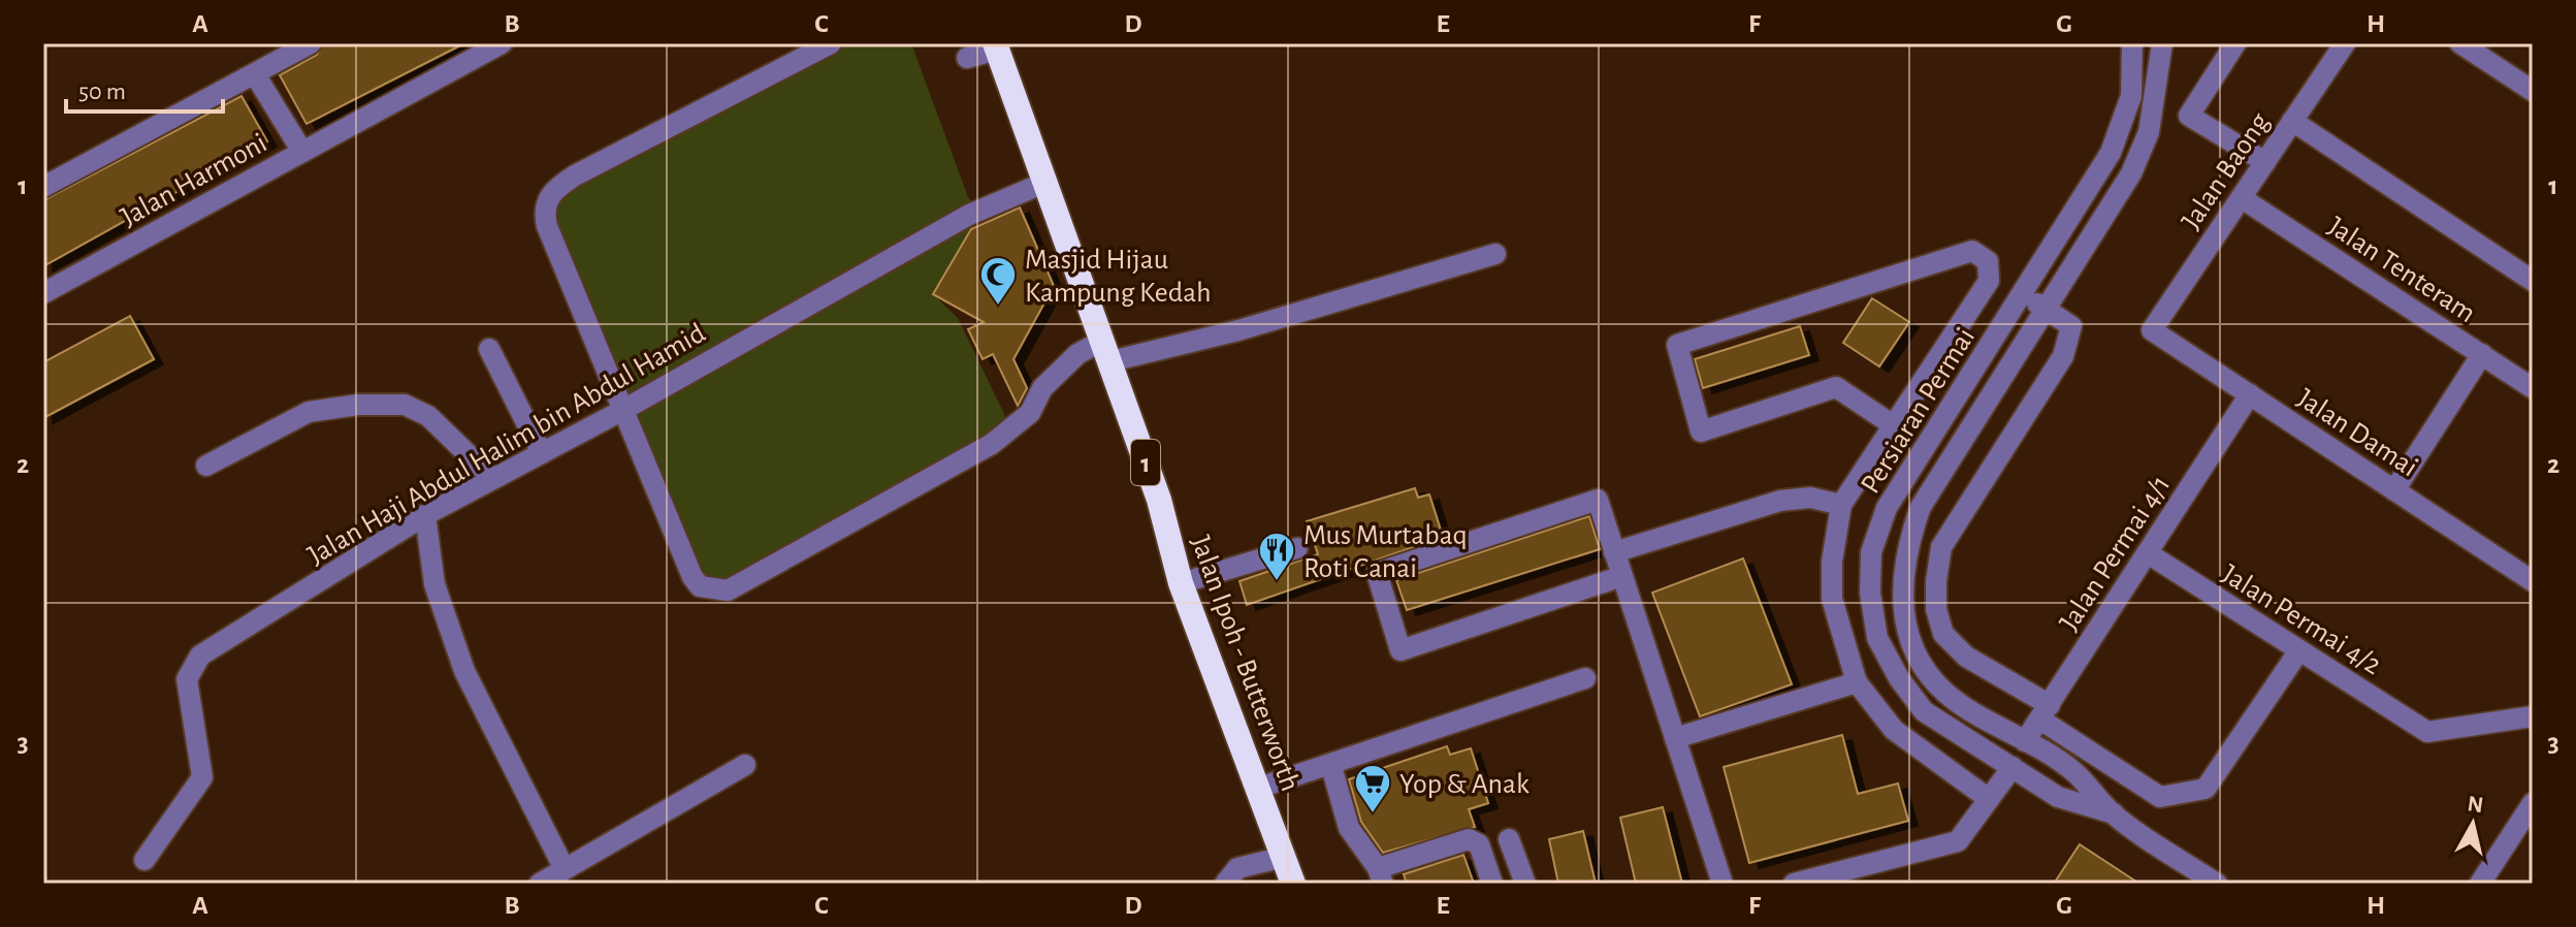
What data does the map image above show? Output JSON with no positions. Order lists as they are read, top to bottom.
{
  "streets": {
    "highway": ["1", "Jalan Ipoh - Butterworth"],
    "street": [
      "Jalan Baong",
      "Jalan Harmoni",
      "Jalan Tenteram",
      "Persiaran Permai",
      "Jalan Damai",
      "Jalan Haji Abdul Halim bin Abdul Hamid",
      "Jalan Permai 4/1",
      "Jalan Permai 4/2"
    ]
  },
  "crossings": [
    ["Jalan Baong", "Jalan Tenteram"],
    ["Jalan Baong", "Jalan Damai"],
    ["Persiaran Permai", "Jalan Permai 4/1"],
    ["Jalan Damai", "Jalan Permai 4/1"],
    ["Jalan Haji Abdul Halim bin Abdul Hamid", "Jalan Ipoh - Butterworth"],
    ["Jalan Permai 4/1", "Jalan Permai 4/2"]
  ],
  "places": {
    "mosque": ["Masjid Hijau Kampung Kedah"],
    "restaurant": ["Mus Murtabaq Roti Canai"],
    "supermarket": ["Yop & Anak"]
  },
  "scale_bar": "50 m",
  "north": "top",
  "grid": {
    "columns": [
      "A",
      "B",
      "C",
      "D",
      "E",
      "F",
      "G",
      "H"
    ],
    "rows": ["1", "2", "3"]
  }
}
